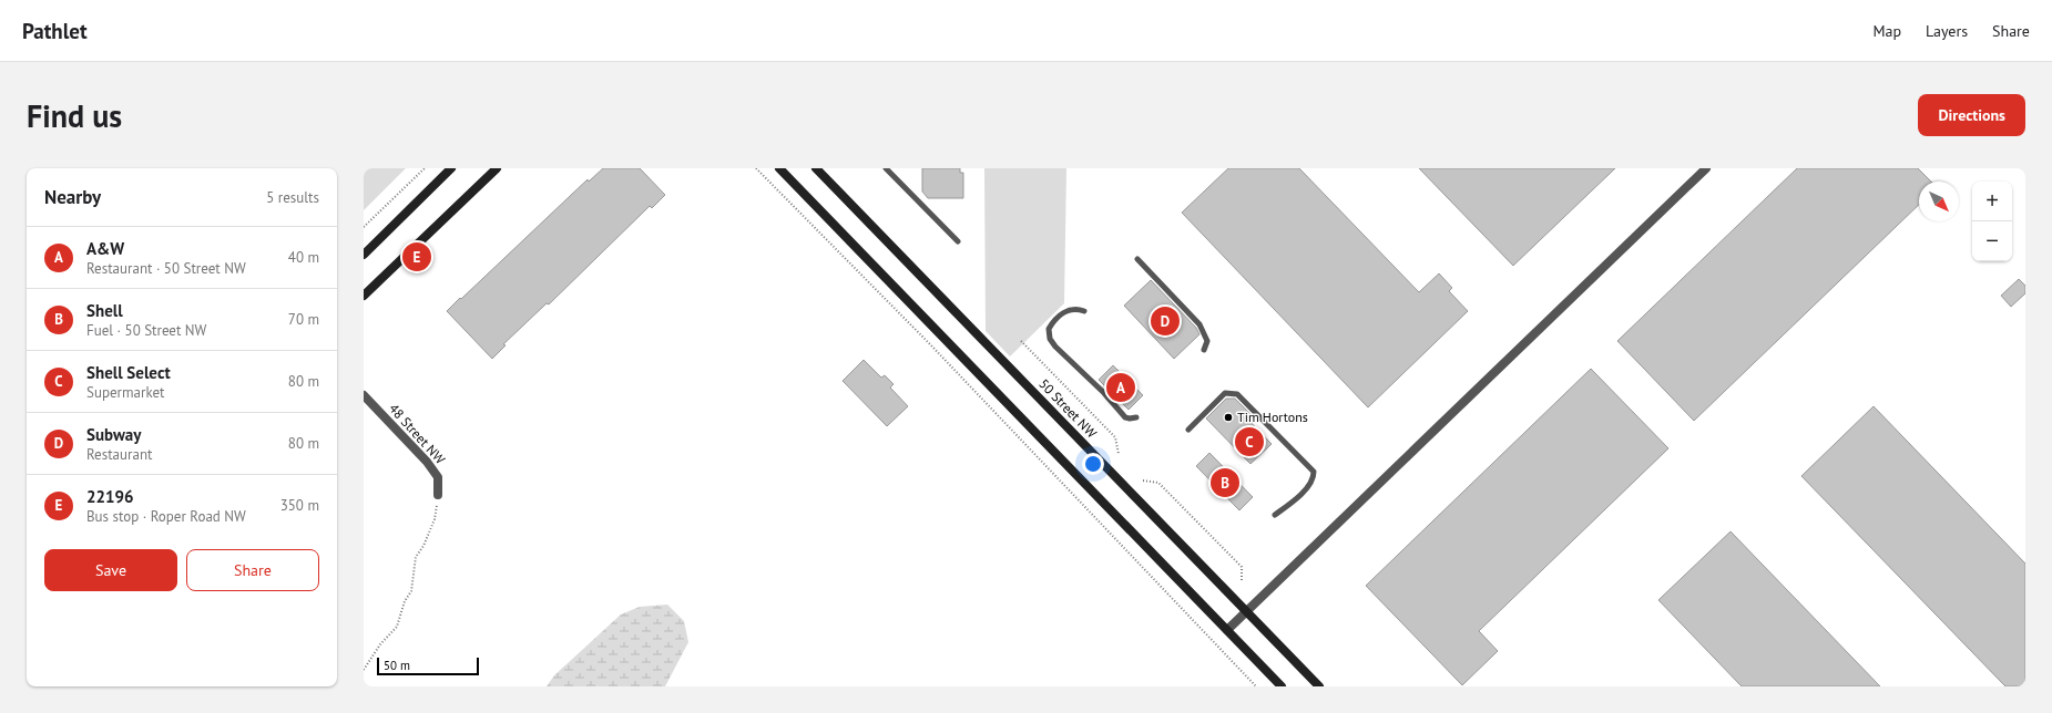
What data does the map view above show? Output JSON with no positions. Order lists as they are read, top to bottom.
{
  "streets": {
    "main road": ["50 Street NW"],
    "street": ["48 Street NW"]
  },
  "places": ["Tim Hortons"],
  "scale_bar": "50 m",
  "north": "bottom right",
  "page": {
    "header": "Pathlet",
    "nav": ["Map", "Layers", "Share"],
    "buttons": [
      "Directions",
      ["Save", "Share"]
    ],
    "title": "Find us",
    "heading": ["Nearby", "5 results"],
    "map_buttons": ["+", "−"],
    "list": [
      {
        "mark": "A",
        "name": "A&W",
        "note": "Restaurant · 50 Street NW",
        "value": "40 m"
      },
      {
        "mark": "B",
        "name": "Shell",
        "note": "Fuel · 50 Street NW",
        "value": "70 m"
      },
      {
        "mark": "C",
        "name": "Shell Select",
        "note": "Supermarket",
        "value": "80 m"
      },
      {
        "mark": "D",
        "name": "Subway",
        "note": "Restaurant",
        "value": "80 m"
      },
      {
        "mark": "E",
        "name": "22196",
        "note": "Bus stop · Roper Road NW",
        "value": "350 m"
      }
    ],
    "pins": [
      "E",
      "D",
      "A",
      "C",
      "B"
    ],
    "scale": "50 m"
  }
}
